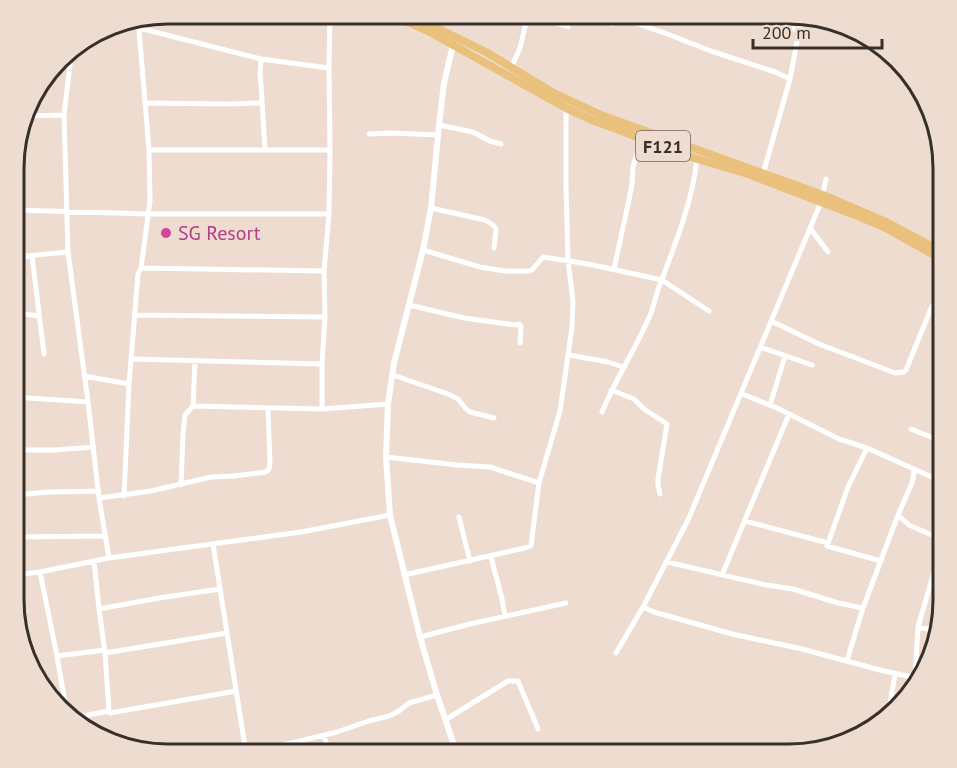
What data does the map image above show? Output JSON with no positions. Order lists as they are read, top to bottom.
{
  "streets": {
    "main road": ["F121"]
  },
  "places": ["SG Resort"],
  "scale_bar": "200 m"
}
